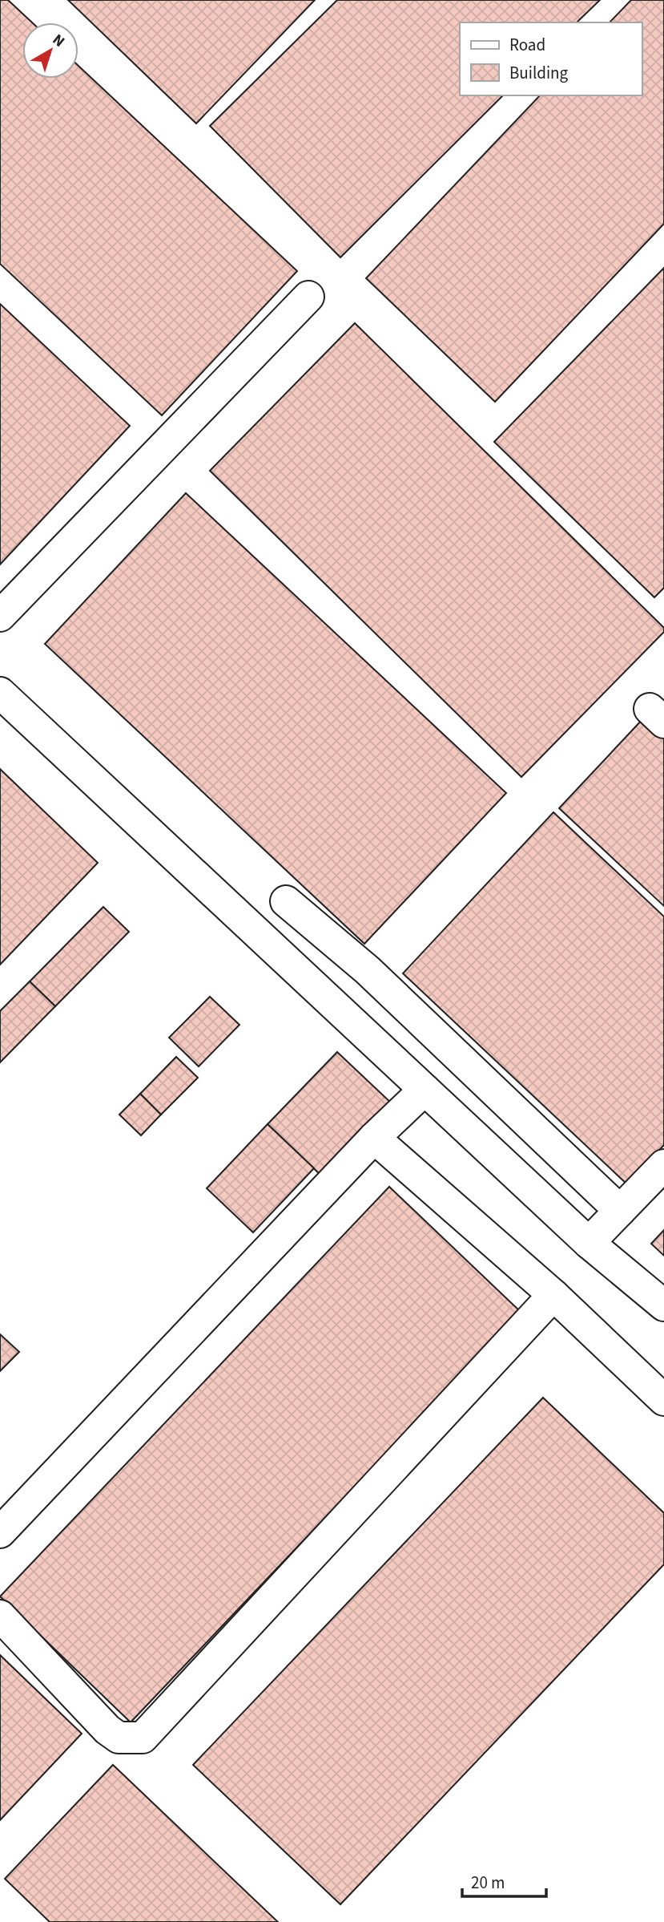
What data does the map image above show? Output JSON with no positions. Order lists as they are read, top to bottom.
{
  "legend": ["Road", "Building"],
  "scale_bar": "20 m",
  "north": "top right"
}
